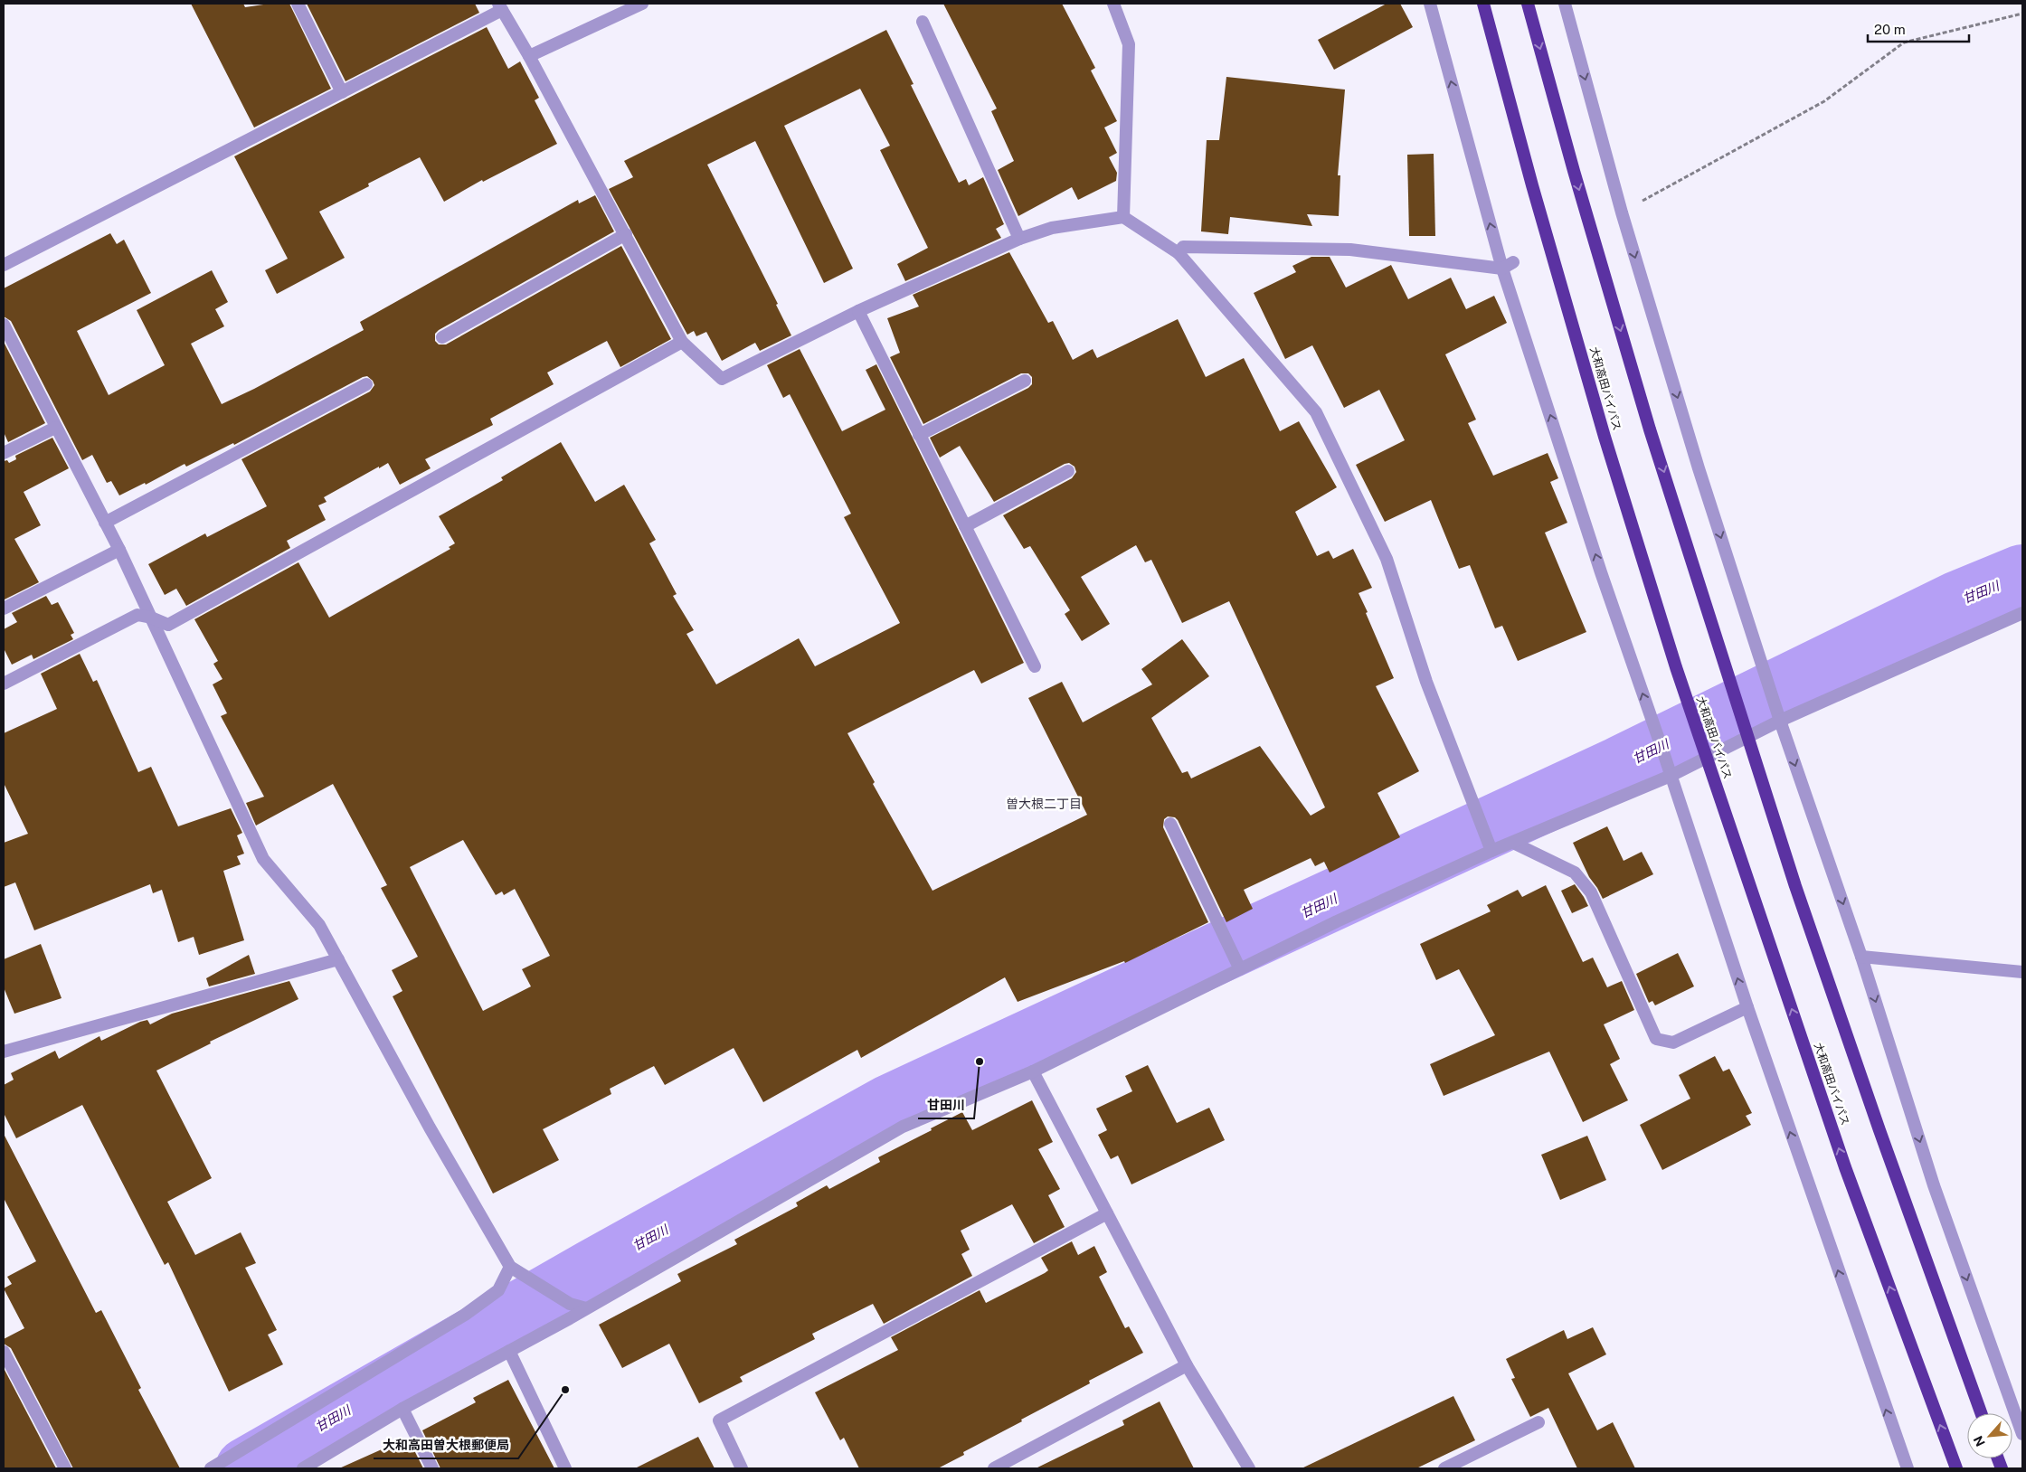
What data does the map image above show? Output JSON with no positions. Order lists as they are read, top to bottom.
{
  "streets": {
    "highway": ["大和高田バイパス"]
  },
  "districts": ["曽大根二丁目"],
  "water": ["甘田川"],
  "places": ["甘田川", "大和高田曽大根郵便局"],
  "scale_bar": "20 m",
  "north": "bottom left"
}
